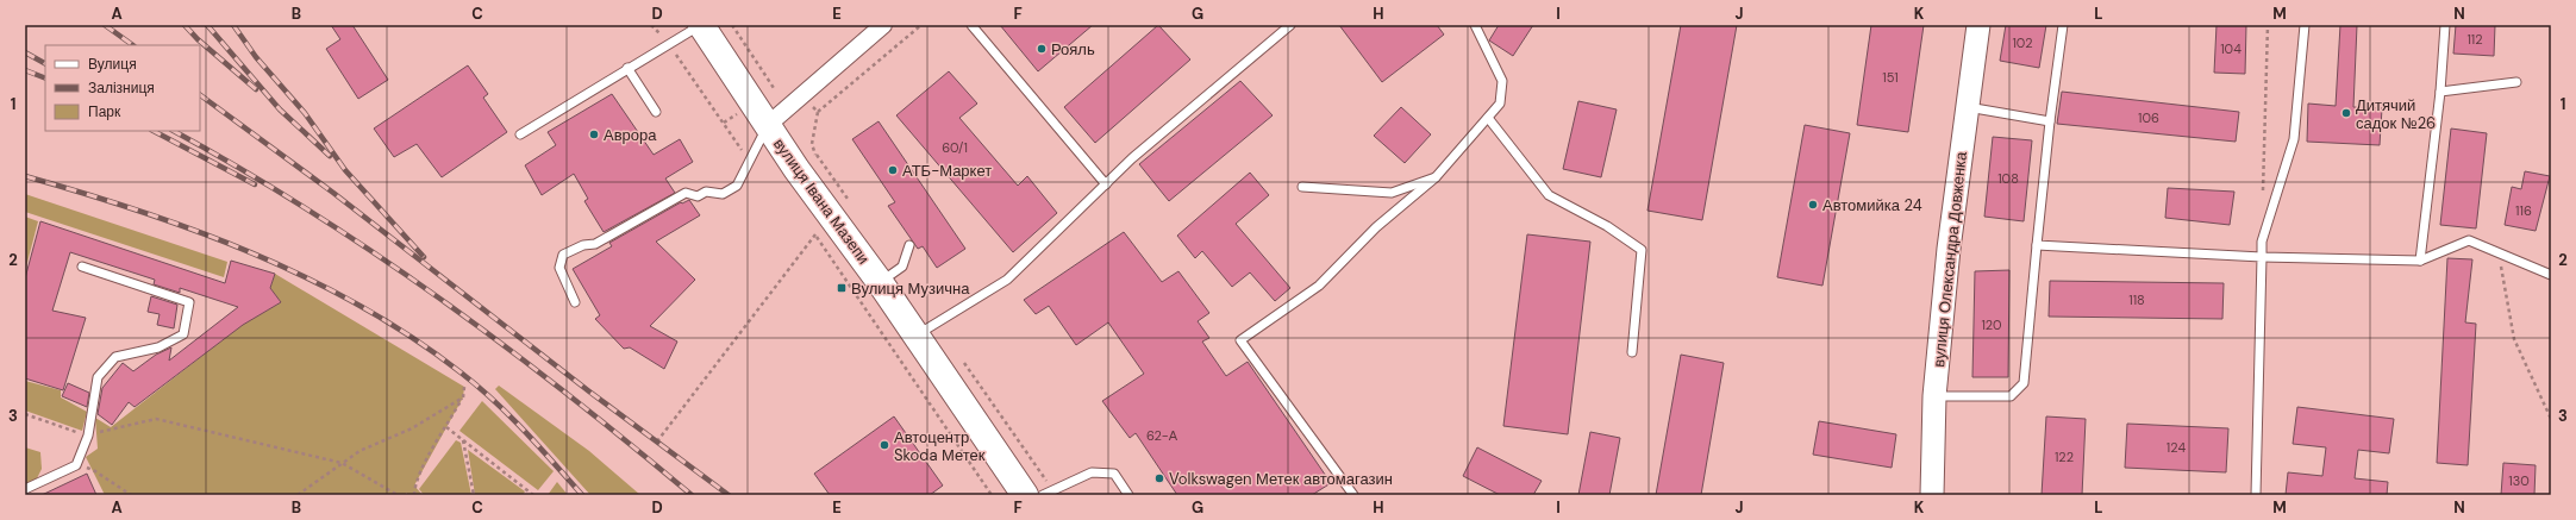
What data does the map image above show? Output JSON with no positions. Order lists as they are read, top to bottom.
{
  "streets": {
    "main road": ["вулиця Івана Мазепи", "вулиця Олександра Довженка"]
  },
  "places": {
    "other": [
      "Рояль",
      "Дитячий садок №26",
      "Аврора",
      "АТБ-Маркет",
      "Автомийка 24",
      "Автоцентр Skoda Метек",
      "Volkswagen Метек автомагазин"
    ],
    "transit": ["Вулиця Музична"]
  },
  "house_numbers": [
    "112",
    "102",
    "104",
    "151",
    "106",
    "60/1",
    "108",
    "116",
    "118",
    "120",
    "62-А",
    "124",
    "122",
    "130"
  ],
  "legend": ["Вулиця", "Залізниця", "Парк"],
  "grid": {
    "columns": [
      "A",
      "B",
      "C",
      "D",
      "E",
      "F",
      "G",
      "H",
      "I",
      "J",
      "K",
      "L",
      "M",
      "N"
    ],
    "rows": ["1", "2", "3"]
  }
}
